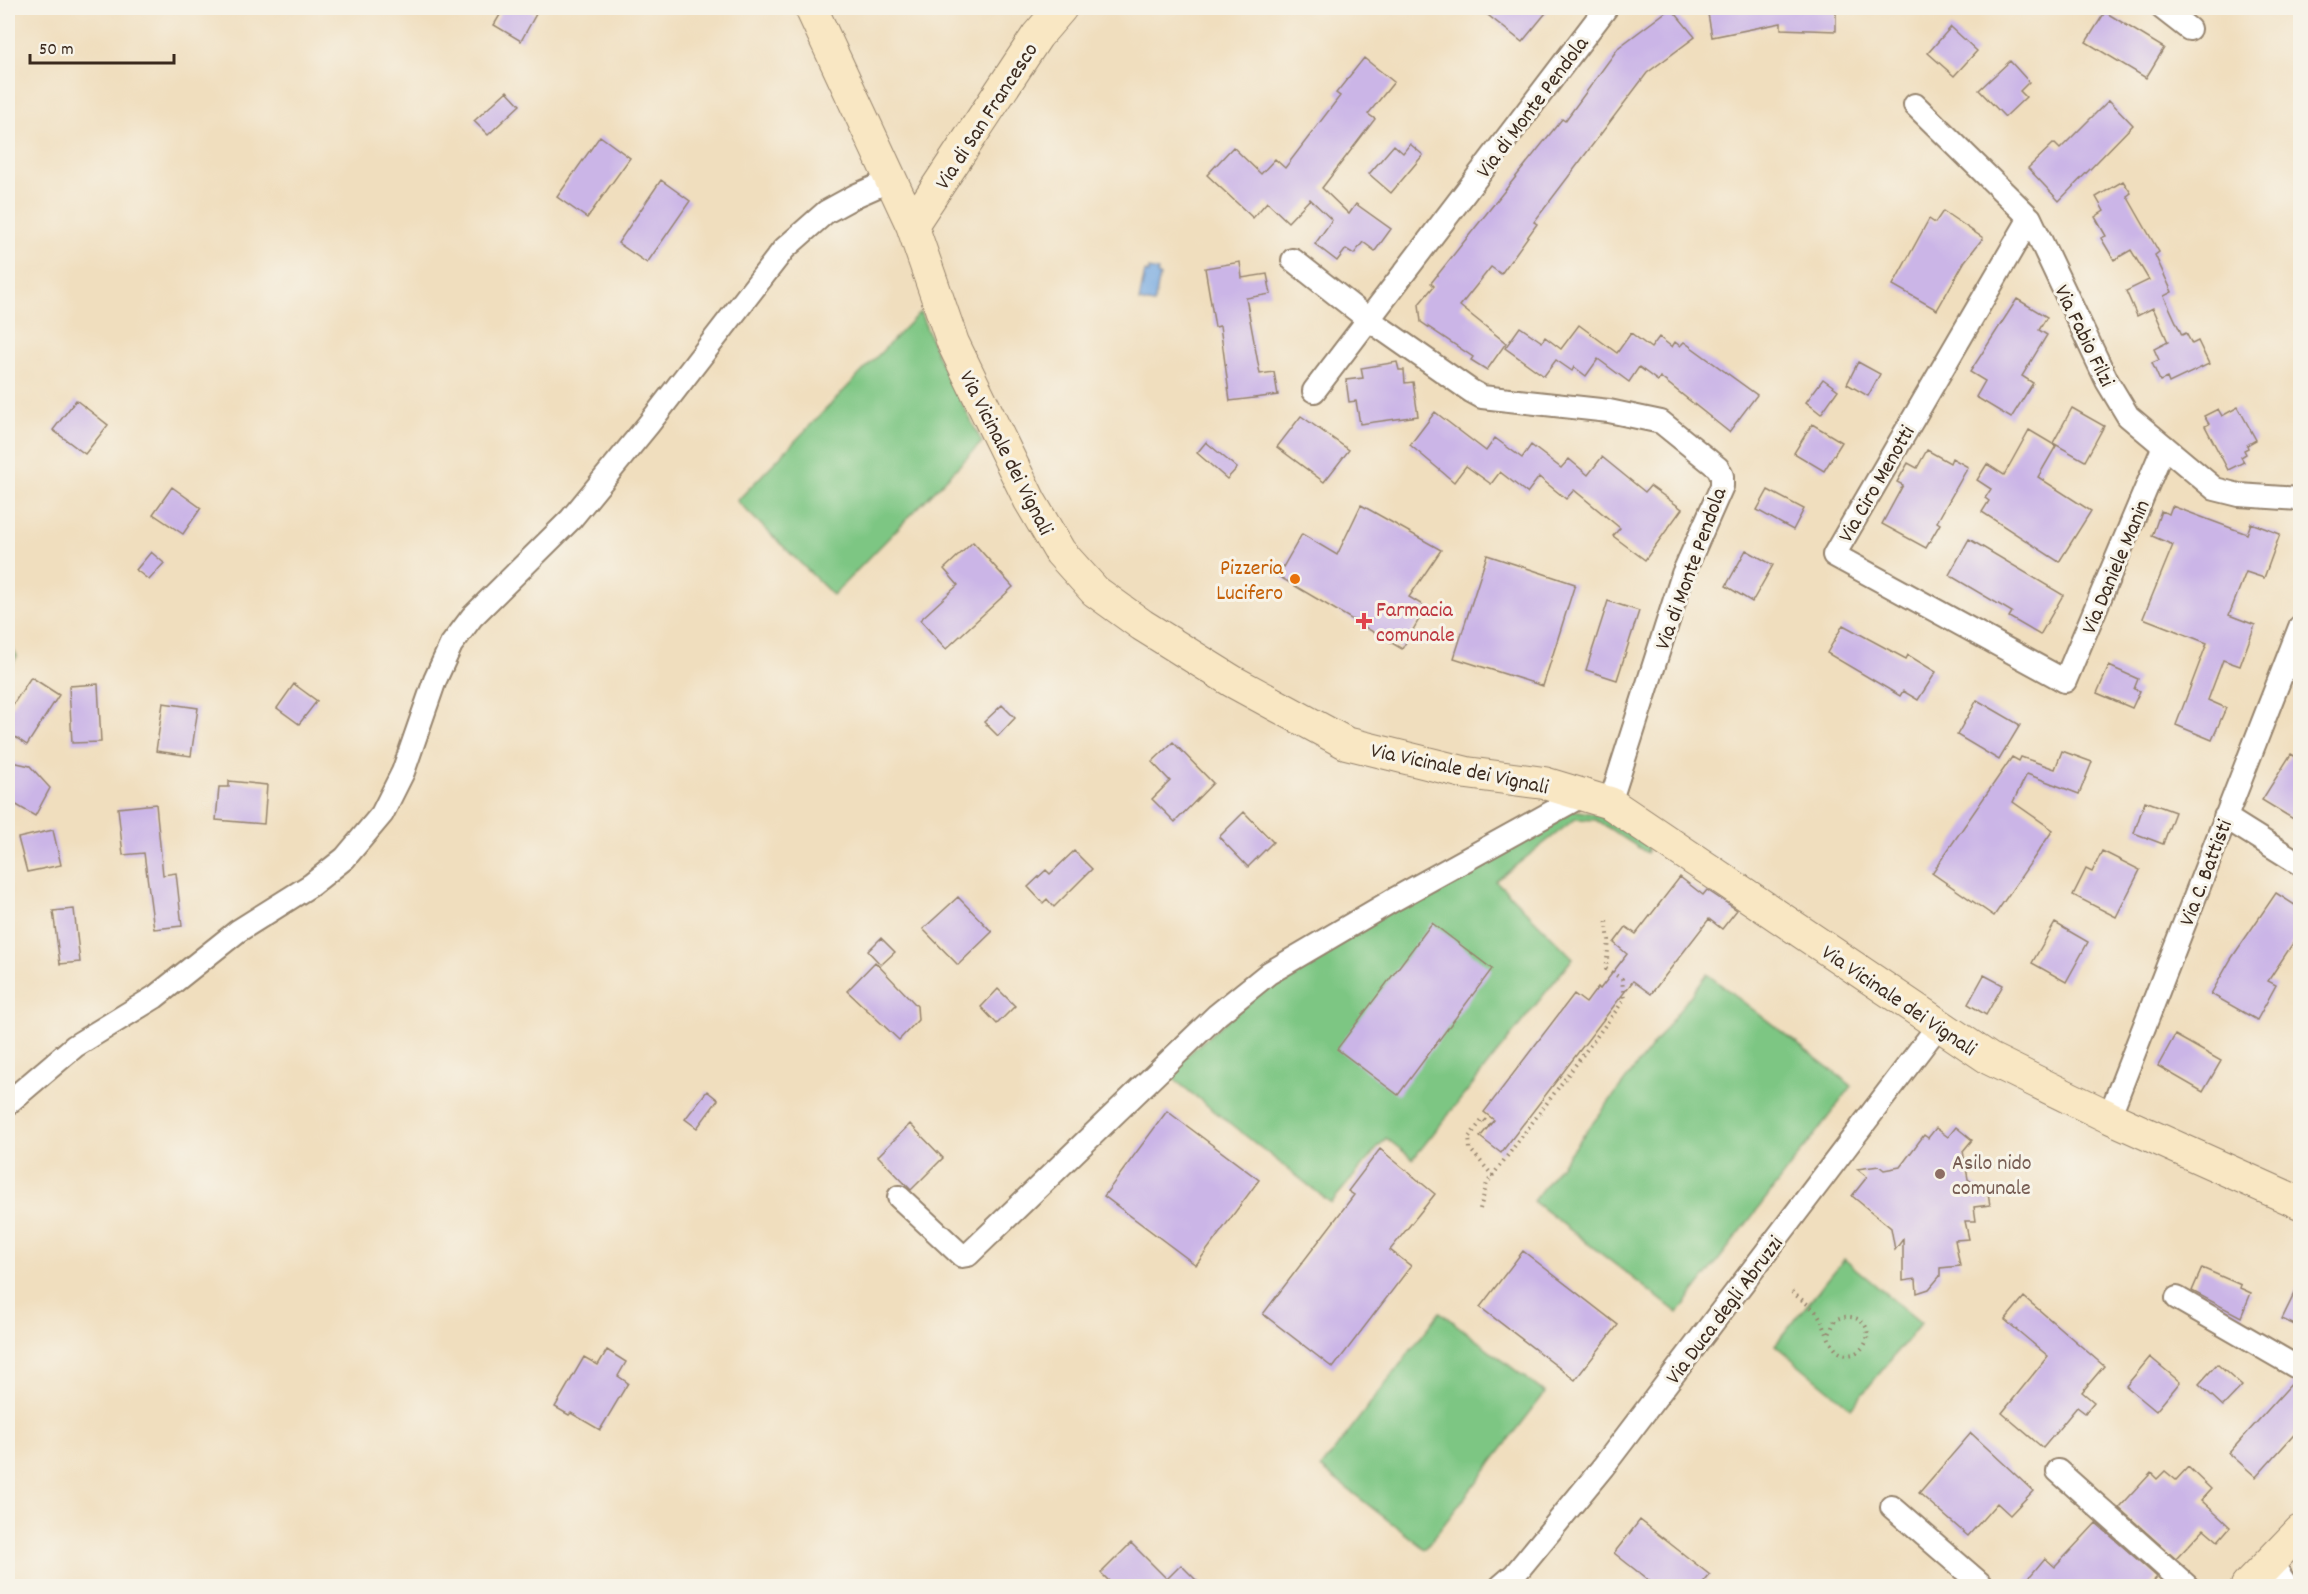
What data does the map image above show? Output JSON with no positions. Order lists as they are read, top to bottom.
{
  "streets": {
    "street": [
      "Via di Monte Pendola",
      "Via di San Francesco",
      "Via Fabio Filzi",
      "Via Vicinale dei Vignali",
      "Via Ciro Menotti",
      "Via Daniele Manin",
      "Via C. Battisti",
      "Via Duca degli Abruzzi"
    ]
  },
  "crossings": [
    ["Via di Monte Pendola", "Via Vicinale dei Vignali"],
    ["Via di San Francesco", "Via Vicinale dei Vignali"],
    ["Via Fabio Filzi", "Via Ciro Menotti"],
    ["Via Fabio Filzi", "Via Daniele Manin"],
    ["Via Vicinale dei Vignali", "Via C. Battisti"],
    ["Via Vicinale dei Vignali", "Via Duca degli Abruzzi"],
    ["Via Ciro Menotti", "Via Daniele Manin"]
  ],
  "places": {
    "other": ["Pizzeria Lucifero", "Asilo nido comunale"],
    "health": ["Farmacia comunale"]
  },
  "scale_bar": "50 m"
}
